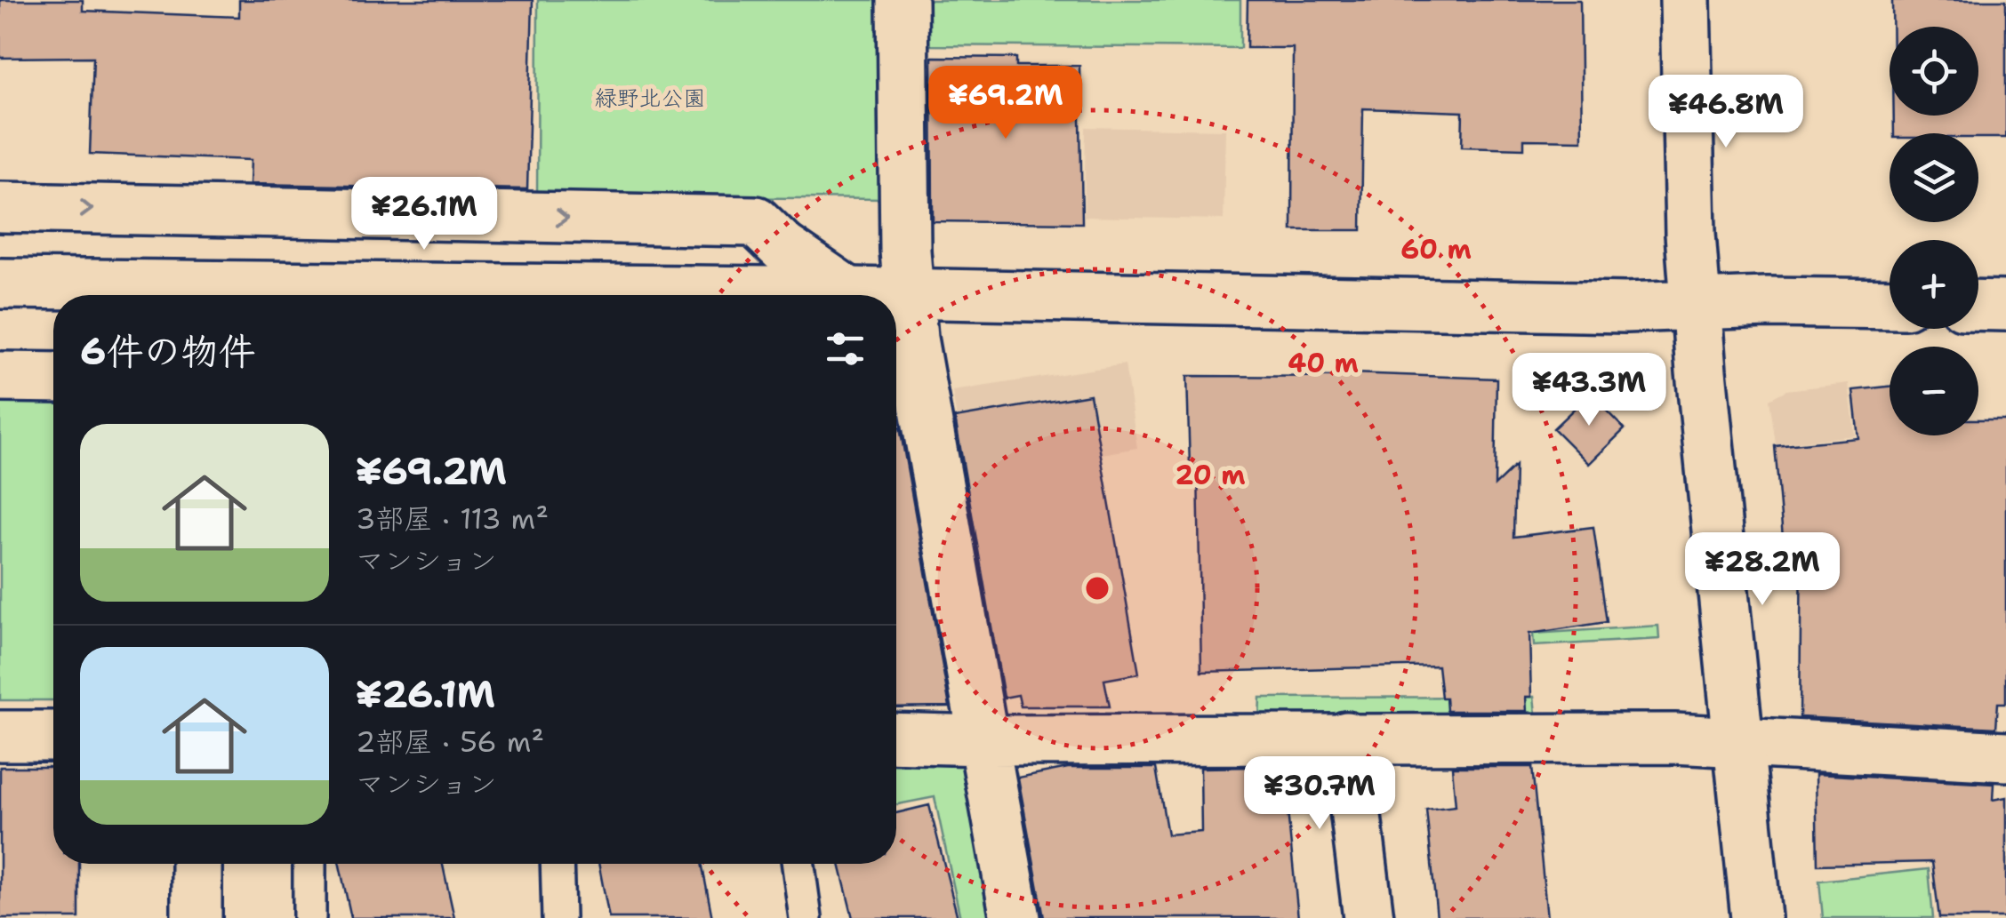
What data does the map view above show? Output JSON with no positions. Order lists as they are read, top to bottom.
{
  "parks": ["緑野北公園"],
  "page": {
    "map_buttons": ["+", "−"],
    "price": [
      "¥69.2M",
      "¥46.8M",
      "¥26.1M",
      "¥43.3M",
      "¥28.2M",
      "¥30.7M"
    ],
    "heading": "6件の物件",
    "list": [
      {
        "name": "¥69.2M",
        "note": "3部屋 · 113 m² · マンション"
      },
      {
        "name": "¥26.1M",
        "note": "2部屋 · 56 m² · マンション"
      }
    ]
  },
  "rings": ["60 m", "40 m", "20 m"]
}
